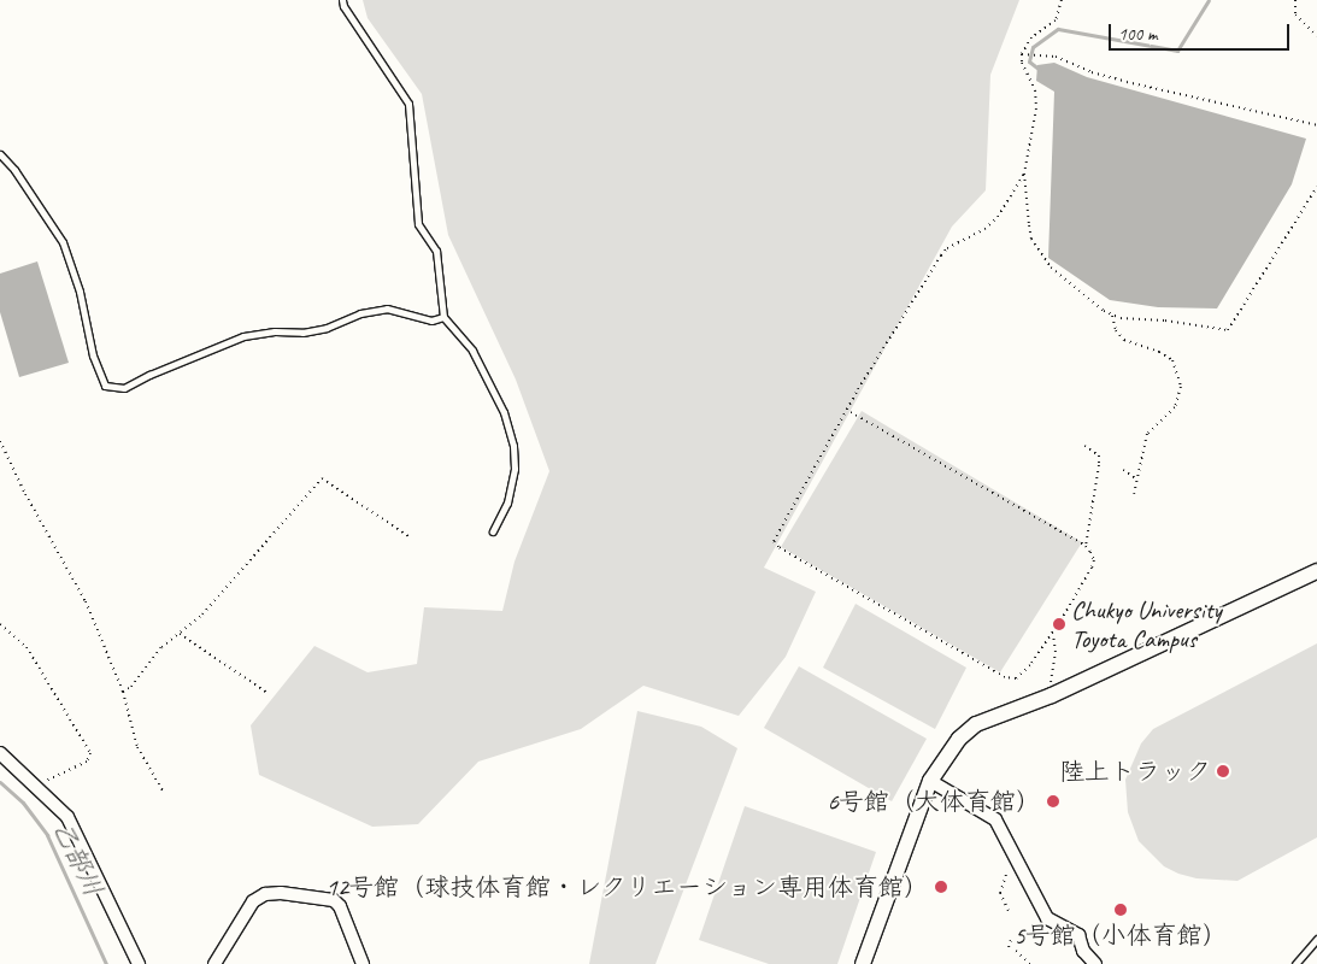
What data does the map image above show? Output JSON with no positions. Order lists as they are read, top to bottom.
{
  "water": ["乙部川"],
  "places": [
    "Chukyo University Toyota Campus",
    "陸上トラック",
    "6号館（大体育館）",
    "12号館（球技体育館・レクリエーション専用体育館）",
    "5号館（小体育館）"
  ],
  "scale_bar": "100 m"
}
